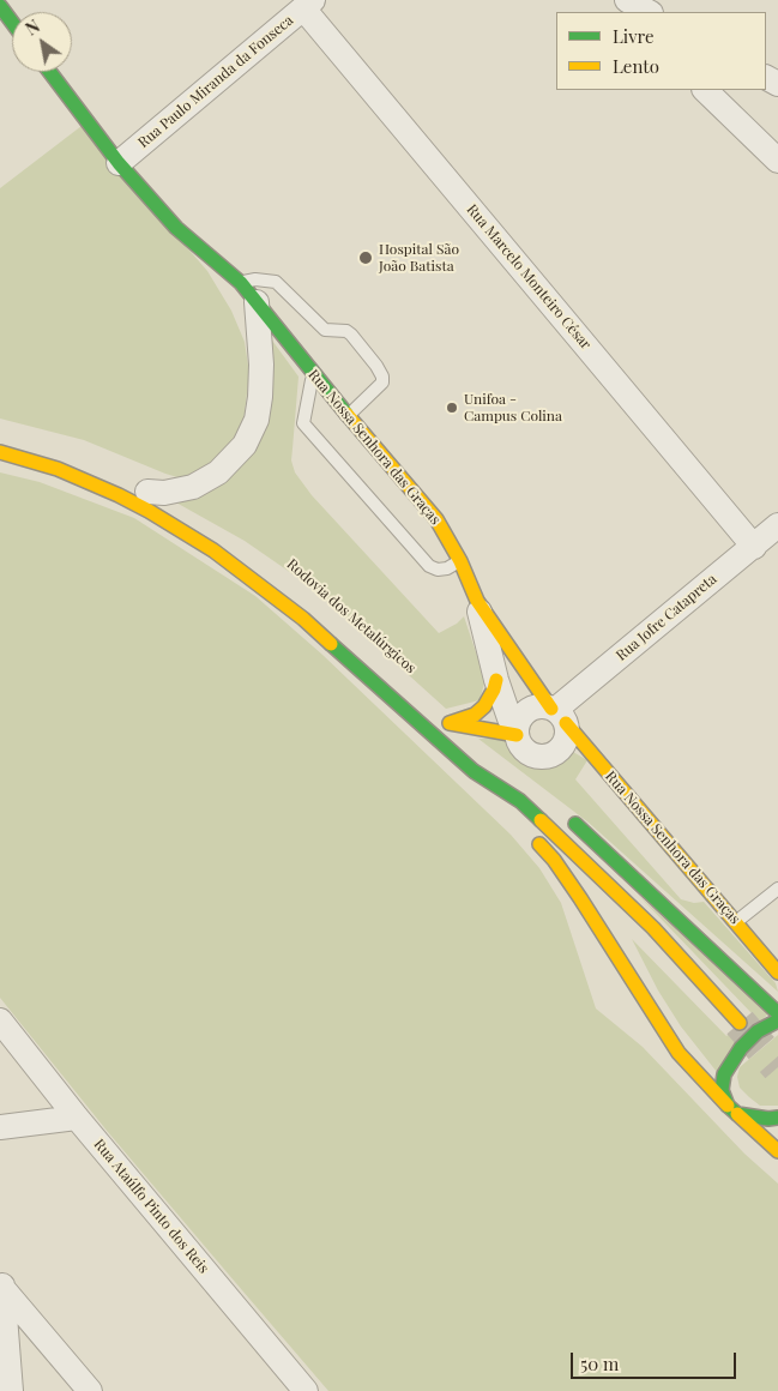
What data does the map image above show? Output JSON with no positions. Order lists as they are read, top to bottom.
{
  "streets": {
    "main road": ["Rua Nossa Senhora das Graças"],
    "street": [
      "Rua Paulo Miranda da Fonseca",
      "Rua Marcelo Monteiro César",
      "Rua Jofre Catapreta",
      "Rua Ataúlfo Pinto dos Reis"
    ]
  },
  "crossings": [
    ["Rua Paulo Miranda da Fonseca", "Rua Marcelo Monteiro César"],
    ["Rua Paulo Miranda da Fonseca", "Rua Nossa Senhora das Graças"],
    ["Rua Marcelo Monteiro César", "Rua Jofre Catapreta"],
    ["Rua Nossa Senhora das Graças", "Rua Jofre Catapreta"]
  ],
  "places": ["Hospital São João Batista", "Unifoa - Campus Colina"],
  "legend": ["Livre", "Lento"],
  "scale_bar": "50 m",
  "north": "top left"
}
